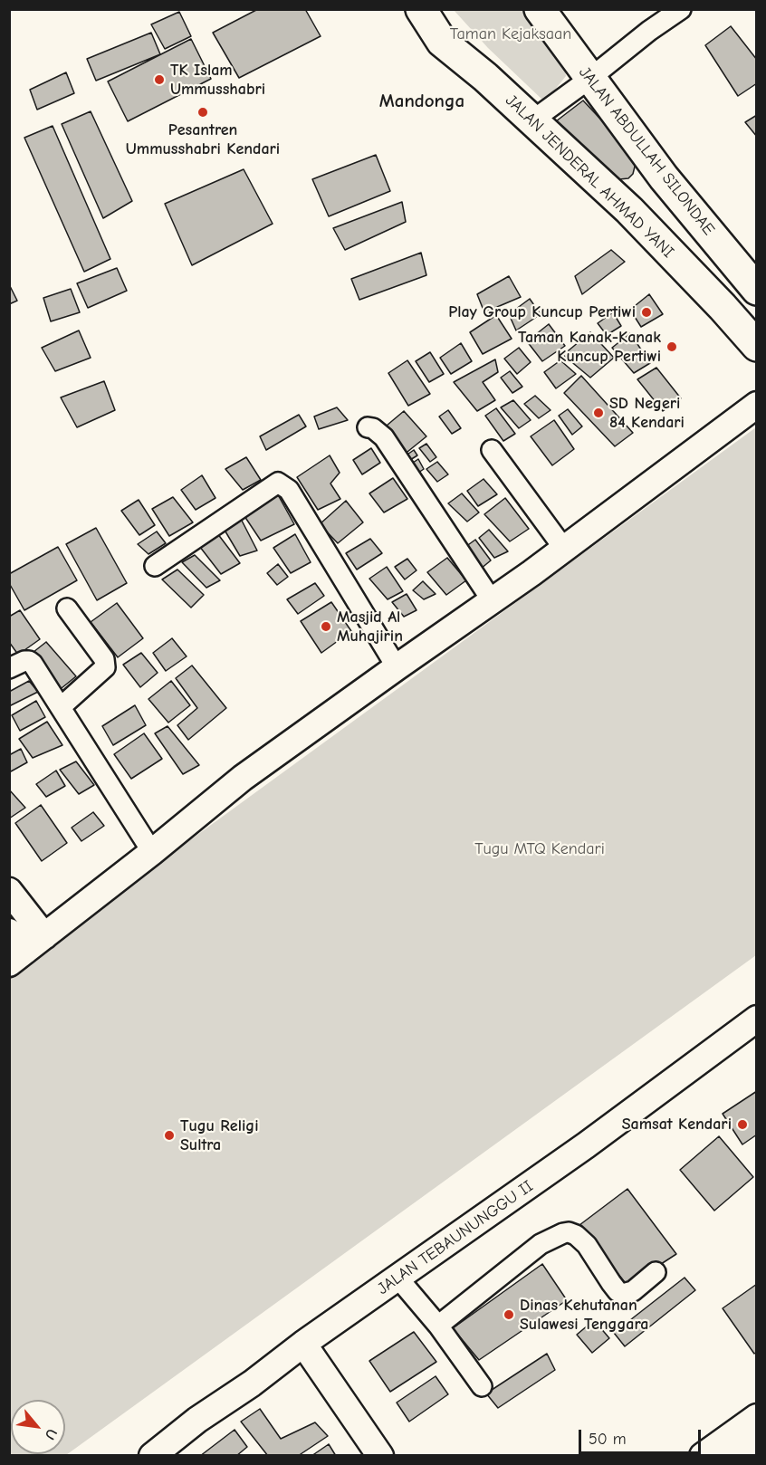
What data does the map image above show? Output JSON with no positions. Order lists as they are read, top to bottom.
{
  "streets": {
    "highway": ["JALAN ABDULLAH SILONDAE", "JALAN JENDERAL AHMAD YANI"],
    "street": ["JALAN TEBAUNUNGGU II"]
  },
  "districts": ["Mandonga"],
  "parks": ["Taman Kejaksaan", "Tugu MTQ Kendari"],
  "places": [
    "TK Islam Ummusshabri",
    "Pesantren Ummusshabri Kendari",
    "Play Group Kuncup Pertiwi",
    "Taman Kanak-Kanak Kuncup Pertiwi",
    "SD Negeri 84 Kendari",
    "Masjid Al Muhajirin",
    "Samsat Kendari",
    "Tugu Religi Sultra",
    "Dinas Kehutanan Sulawesi Tenggara"
  ],
  "scale_bar": "50 m",
  "north": "bottom right"
}
